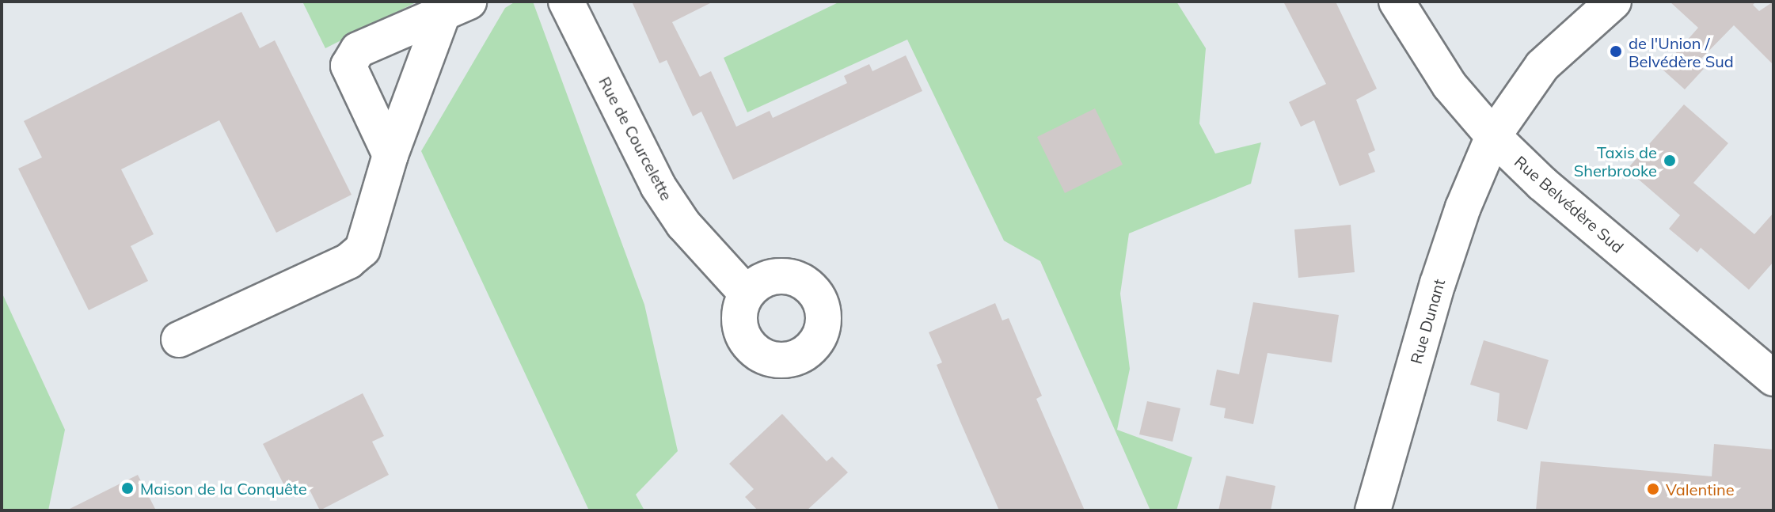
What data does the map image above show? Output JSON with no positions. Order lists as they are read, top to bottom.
{
  "streets": {
    "street": ["Rue de Courcelette", "Rue Belvédère Sud", "Rue Dunant"]
  },
  "crossings": [
    ["Rue Belvédère Sud", "Rue Dunant"]
  ],
  "places": [
    "de l'Union / Belvédère Sud",
    "Taxis de Sherbrooke",
    "Maison de la Conquête",
    "Valentine"
  ]
}
